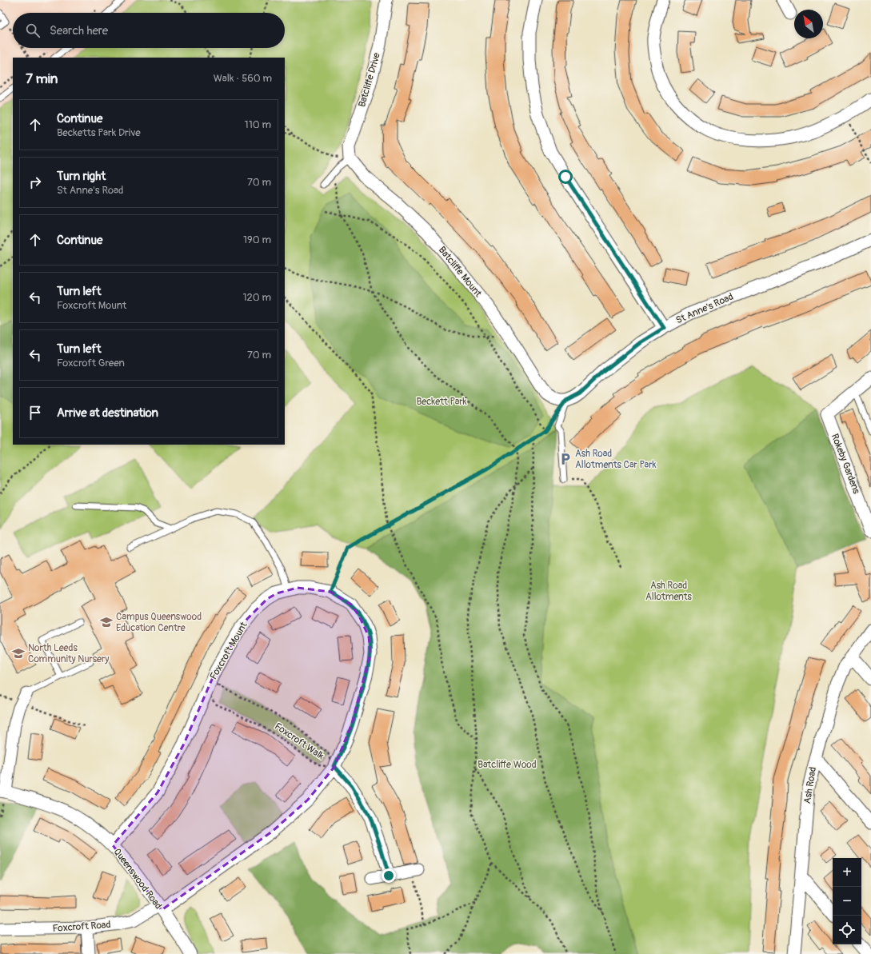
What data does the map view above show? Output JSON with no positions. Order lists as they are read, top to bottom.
{
  "streets": {
    "street": [
      "Batcliffe Drive",
      "Batcliffe Mount",
      "St Anne's Road",
      "Rokeby Gardens",
      "Foxcroft Mount",
      "Ash Road",
      "Queenswood Road",
      "Foxcroft Road"
    ],
    "path": ["Foxcroft Walk"]
  },
  "crossings": [
    ["Batcliffe Drive", "Batcliffe Mount"],
    ["Batcliffe Mount", "St Anne's Road"],
    ["Foxcroft Mount", "Foxcroft Walk"],
    ["Foxcroft Mount", "Queenswood Road"],
    ["Foxcroft Mount", "Foxcroft Road"],
    ["Queenswood Road", "Foxcroft Road"]
  ],
  "parks": ["Beckett Park", "Ash Road Allotments", "Batcliffe Wood"],
  "places": {
    "parking": ["Ash Road Allotments Car Park"],
    "school or university": ["Campus Queenswood Education Centre", "North Leeds Community Nursery"]
  },
  "north": "top left",
  "page": {
    "search": "Search here",
    "heading": ["7 min", "Walk · 560 m"],
    "list": [
      ["Continue", "Becketts Park Drive", "110 m"],
      ["Turn right", "St Anne's Road", "70 m"],
      ["Continue", "190 m"],
      ["Turn left", "Foxcroft Mount", "120 m"],
      ["Turn left", "Foxcroft Green", "70 m"],
      "Arrive at destination"
    ],
    "map_buttons": ["+", "−"]
  }
}
